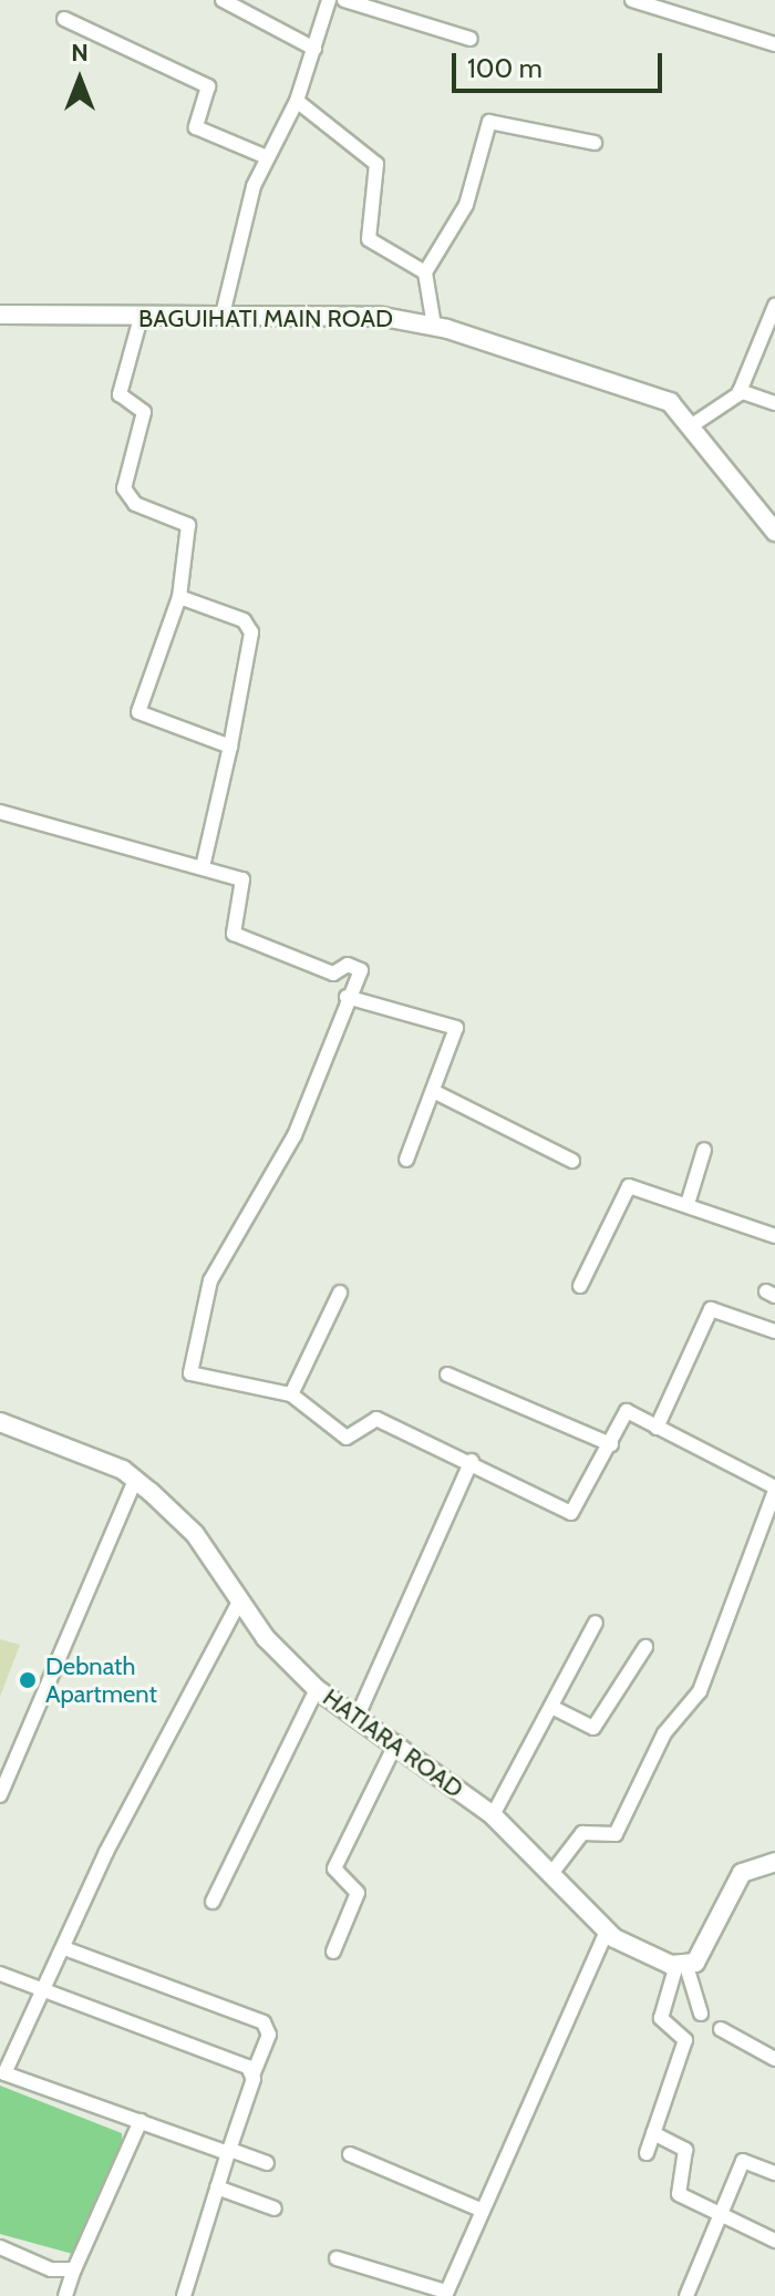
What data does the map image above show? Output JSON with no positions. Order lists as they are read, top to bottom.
{
  "streets": {
    "street": ["BAGUIHATI MAIN ROAD", "HATIARA ROAD"]
  },
  "places": ["Debnath Apartment"],
  "scale_bar": "100 m",
  "north": "top"
}
